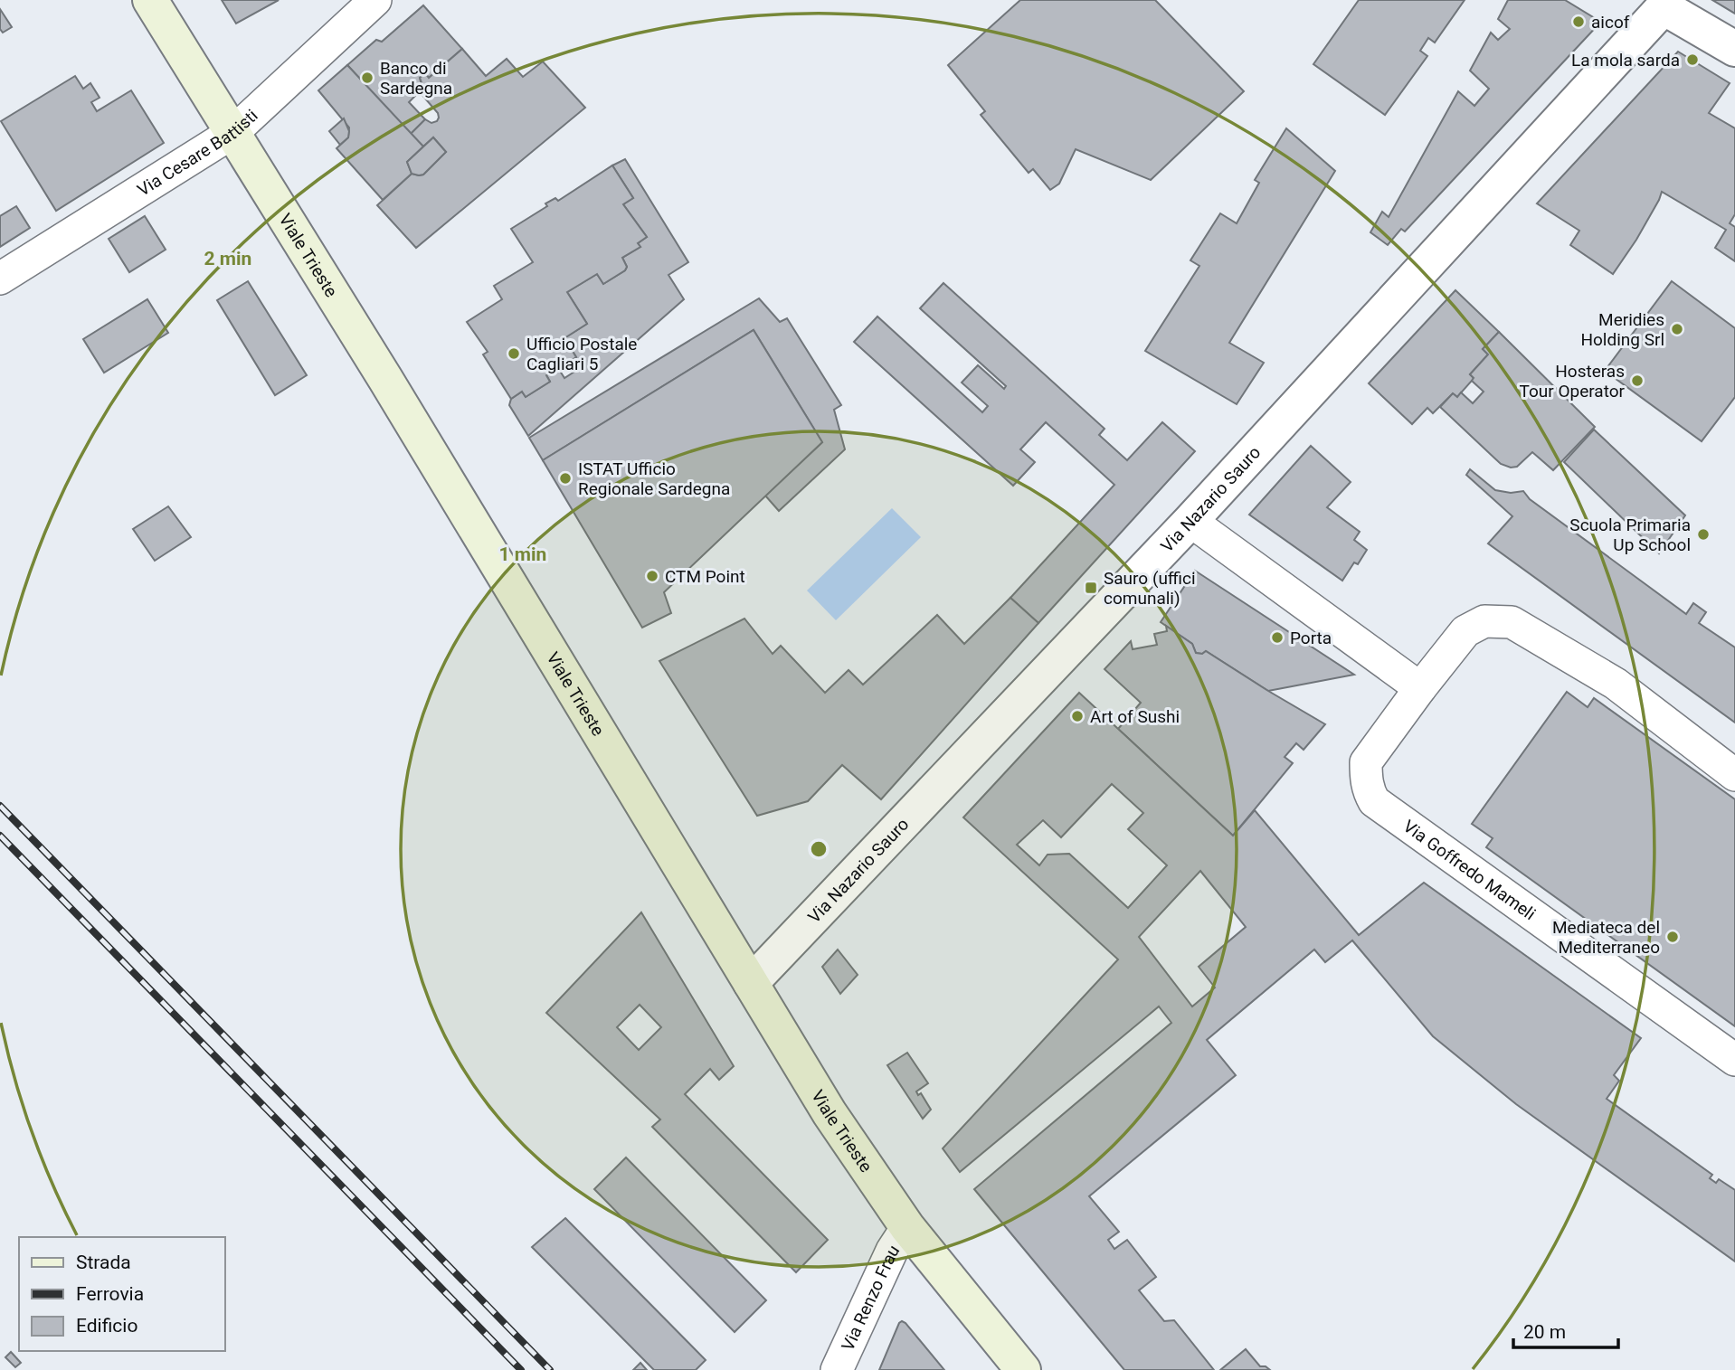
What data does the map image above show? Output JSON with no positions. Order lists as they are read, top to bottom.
{
  "streets": {
    "main road": ["Viale Trieste"],
    "street": [
      "Via Cesare Battisti",
      "Via Nazario Sauro",
      "Via Goffredo Mameli",
      "Via Renzo Frau"
    ]
  },
  "crossings": [
    ["Via Cesare Battisti", "Viale Trieste"],
    ["Viale Trieste", "Via Nazario Sauro"],
    ["Viale Trieste", "Via Renzo Frau"]
  ],
  "places": {
    "other": [
      "aicof",
      "La mola sarda",
      "Banco di Sardegna",
      "Meridies Holding Srl",
      "Ufficio Postale Cagliari 5",
      "Hosteras Tour Operator",
      "ISTAT Ufficio Regionale Sardegna",
      "Scuola Primaria Up School",
      "CTM Point",
      "Porta",
      "Art of Sushi",
      "Mediateca del Mediterraneo"
    ],
    "transit": ["Sauro (uffici comunali)"]
  },
  "legend": ["Strada", "Ferrovia", "Edificio"],
  "scale_bar": "20 m",
  "rings": ["2 min", "1 min"]
}
